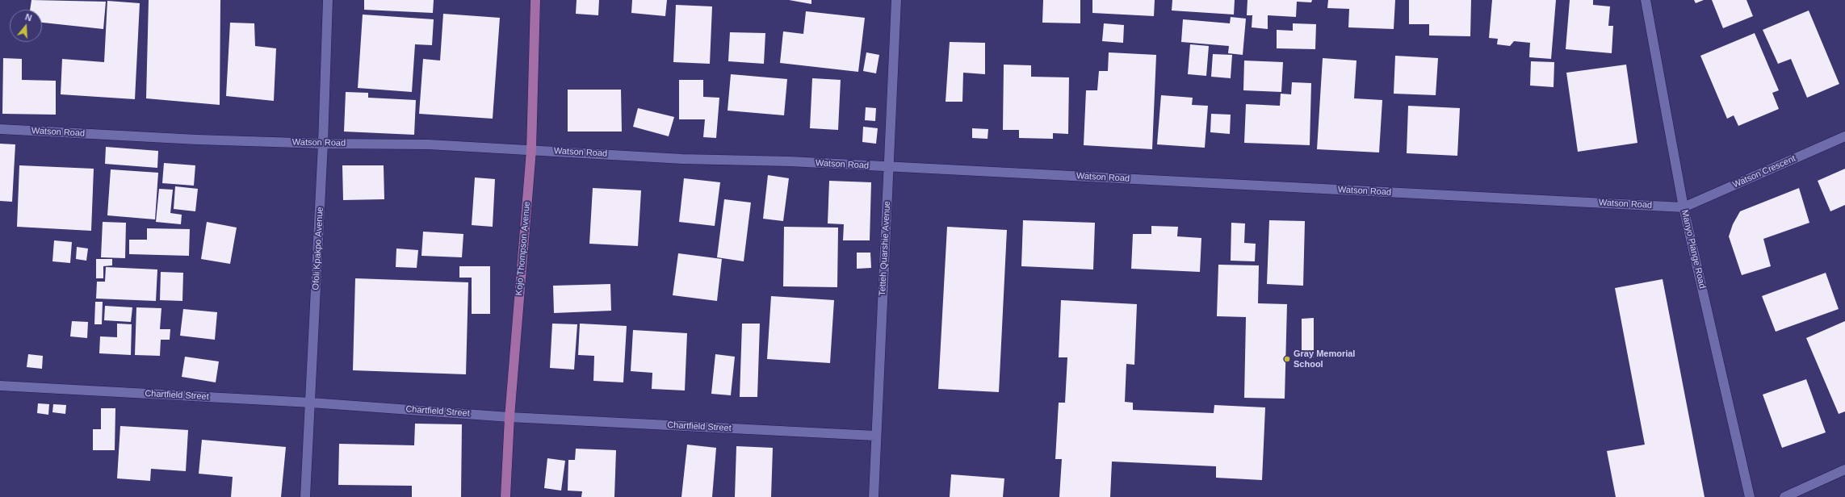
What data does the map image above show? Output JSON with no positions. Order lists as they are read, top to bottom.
{
  "streets": {
    "main road": ["Kojo Thompson Avenue"],
    "street": [
      "Watson Road",
      "Watson Crescent",
      "Ofoli Kpakpo Avenue",
      "Tetteh Quarshie Avenue",
      "Manyo Plange Road",
      "Chartfield Street"
    ]
  },
  "crossings": [
    ["Watson Road", "Watson Crescent"],
    ["Watson Road", "Ofoli Kpakpo Avenue"],
    ["Watson Road", "Kojo Thompson Avenue"],
    ["Watson Road", "Tetteh Quarshie Avenue"],
    ["Watson Road", "Manyo Plange Road"],
    ["Watson Crescent", "Manyo Plange Road"],
    ["Ofoli Kpakpo Avenue", "Chartfield Street"],
    ["Kojo Thompson Avenue", "Chartfield Street"],
    ["Tetteh Quarshie Avenue", "Chartfield Street"]
  ],
  "places": ["Gray Memorial School"],
  "north": "top"
}
